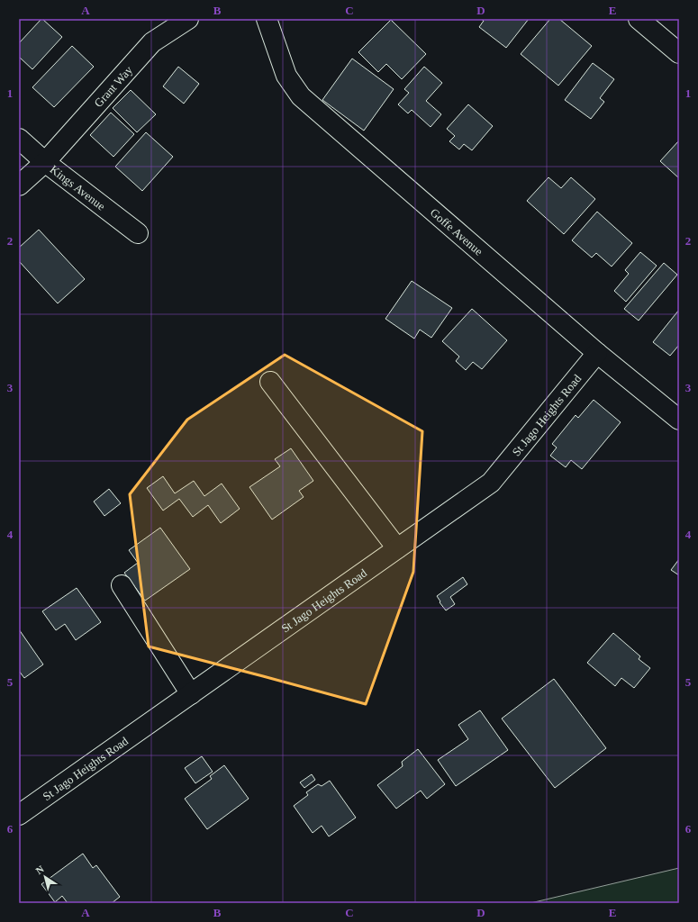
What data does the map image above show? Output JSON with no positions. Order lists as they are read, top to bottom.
{
  "streets": {
    "street": [
      "Grant Way",
      "Kings Avenue",
      "Goffe Avenue",
      "St Jago Heights Road"
    ]
  },
  "crossings": [
    ["Grant Way", "Kings Avenue"],
    ["Goffe Avenue", "St Jago Heights Road"]
  ],
  "north": "top left",
  "grid": {
    "columns": [
      "A",
      "B",
      "C",
      "D",
      "E"
    ],
    "rows": [
      "1",
      "2",
      "3",
      "4",
      "5",
      "6"
    ]
  }
}
